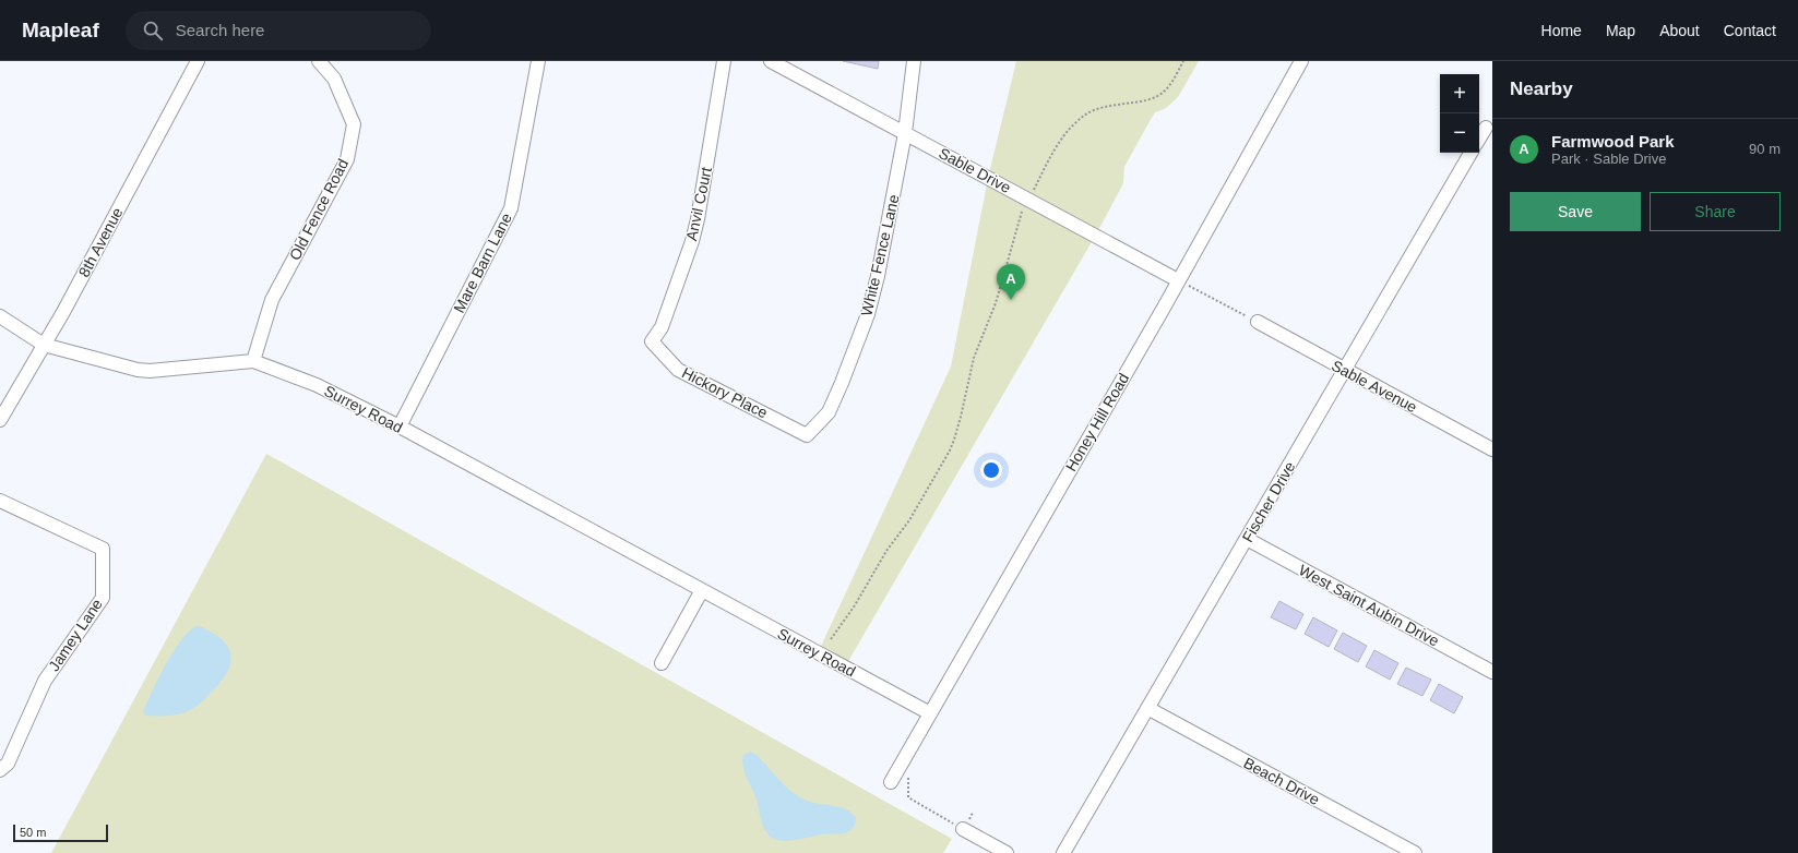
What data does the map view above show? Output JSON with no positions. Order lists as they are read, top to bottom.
{
  "streets": {
    "street": [
      "Sable Drive",
      "Anvil Court",
      "Old Fence Road",
      "8th Avenue",
      "White Fence Lane",
      "Mare Barn Lane",
      "Sable Avenue",
      "Hickory Place",
      "Surrey Road",
      "Honey Hill Road",
      "Fischer Drive",
      "West Saint Aubin Drive",
      "Jamey Lane",
      "Beach Drive"
    ]
  },
  "crossings": [
    ["Sable Drive", "White Fence Lane"],
    ["Sable Drive", "Honey Hill Road"],
    ["Anvil Court", "Hickory Place"],
    ["Old Fence Road", "Surrey Road"],
    ["8th Avenue", "Surrey Road"],
    ["White Fence Lane", "Hickory Place"],
    ["Mare Barn Lane", "Surrey Road"],
    ["Sable Avenue", "Fischer Drive"],
    ["Surrey Road", "Honey Hill Road"],
    ["Fischer Drive", "West Saint Aubin Drive"],
    ["Fischer Drive", "Beach Drive"]
  ],
  "scale_bar": "50 m",
  "page": {
    "header": "Mapleaf",
    "search": "Search here",
    "nav": [
      "Home",
      "Map",
      "About",
      "Contact"
    ],
    "heading": "Nearby",
    "map_buttons": ["+", "−"],
    "list": [
      {
        "mark": "A",
        "name": "Farmwood Park",
        "note": "Park · Sable Drive",
        "value": "90 m"
      }
    ],
    "buttons": ["Save", "Share"],
    "pins": "A",
    "scale": "50 m"
  }
}
